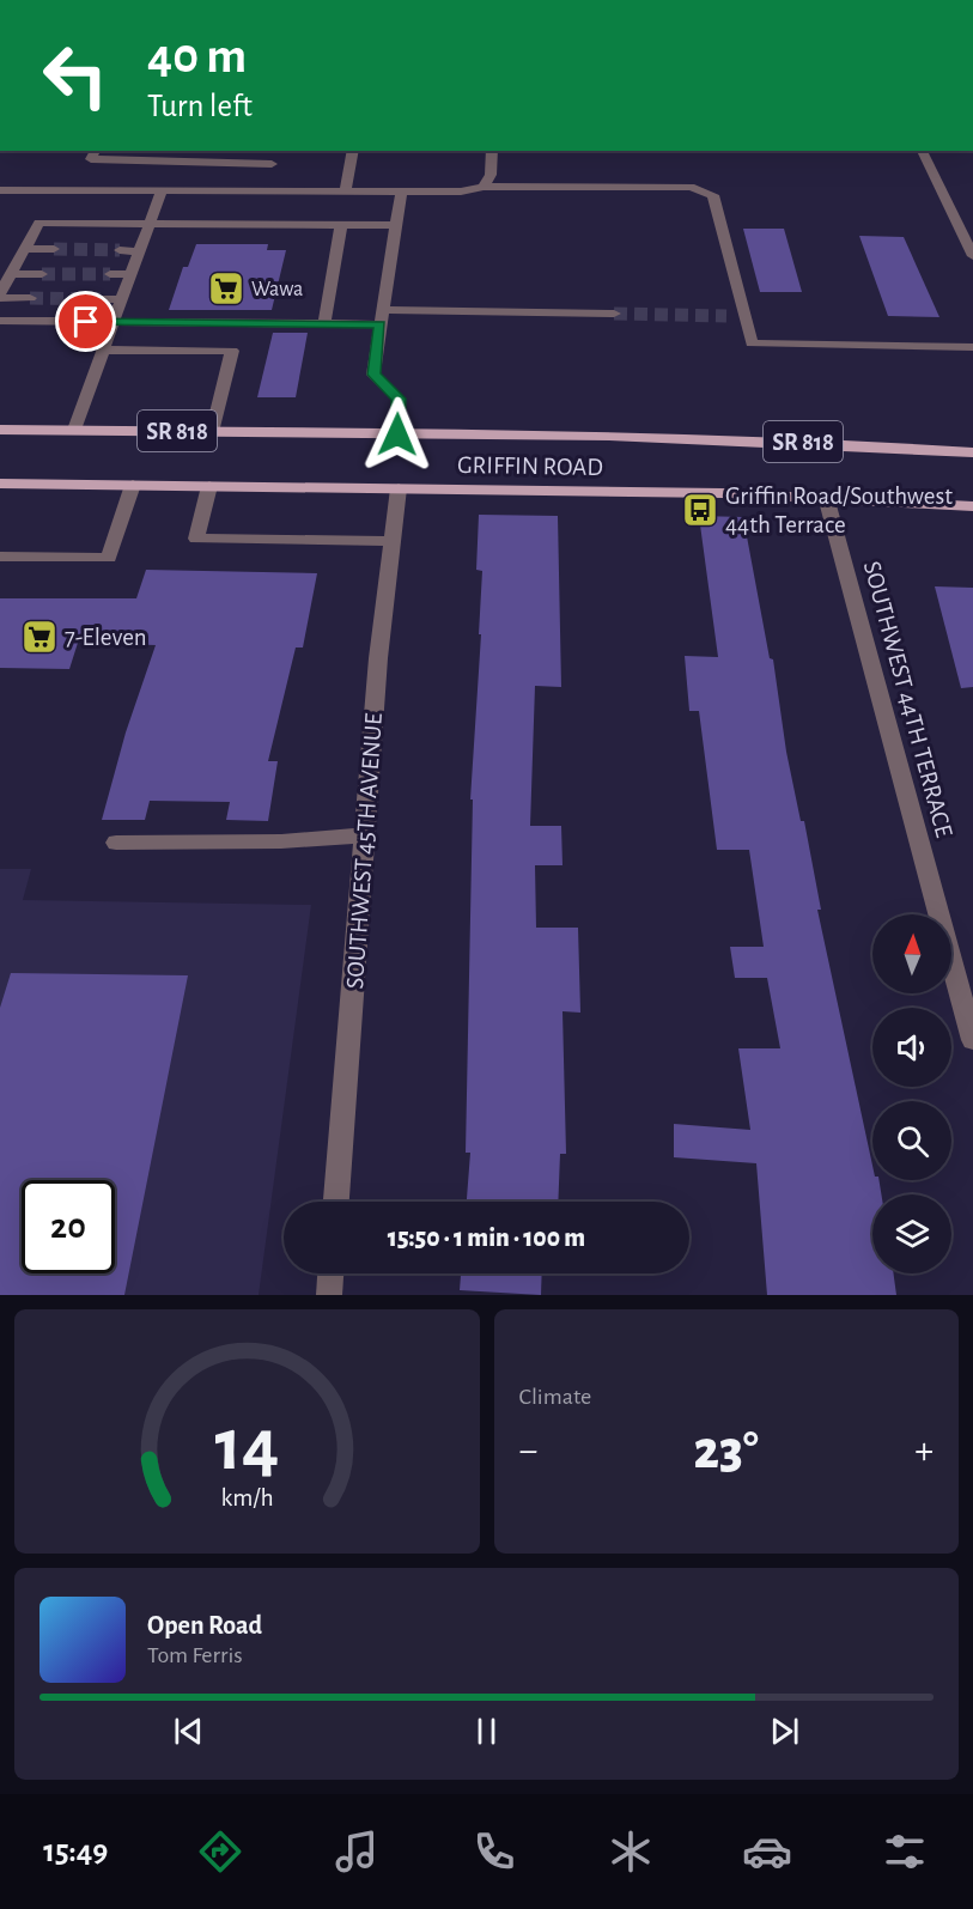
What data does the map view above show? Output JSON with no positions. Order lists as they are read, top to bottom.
{
  "streets": {
    "main road": ["SR 818", "GRIFFIN ROAD"],
    "street": ["SOUTHWEST 44TH TERRACE", "SOUTHWEST 45TH AVENUE"]
  },
  "crossings": [
    ["GRIFFIN ROAD", "SOUTHWEST 44TH TERRACE"],
    ["GRIFFIN ROAD", "SOUTHWEST 45TH AVENUE"]
  ],
  "places": {
    "supermarket": ["Wawa", "7-Eleven"],
    "bus stop": ["Griffin Road/Southwest 44th Terrace"]
  },
  "north": "top",
  "page": {
    "turn": ["40 m", "Turn left"],
    "limit": "20",
    "trip": "15:50 · 1 min · 100 m",
    "tile": "Climate",
    "heat": ["−", "23°", "+"],
    "song": ["Open Road", "Tom Ferris"],
    "tabs": "15:49",
    "gauge": ["14", "km/h"]
  }
}
